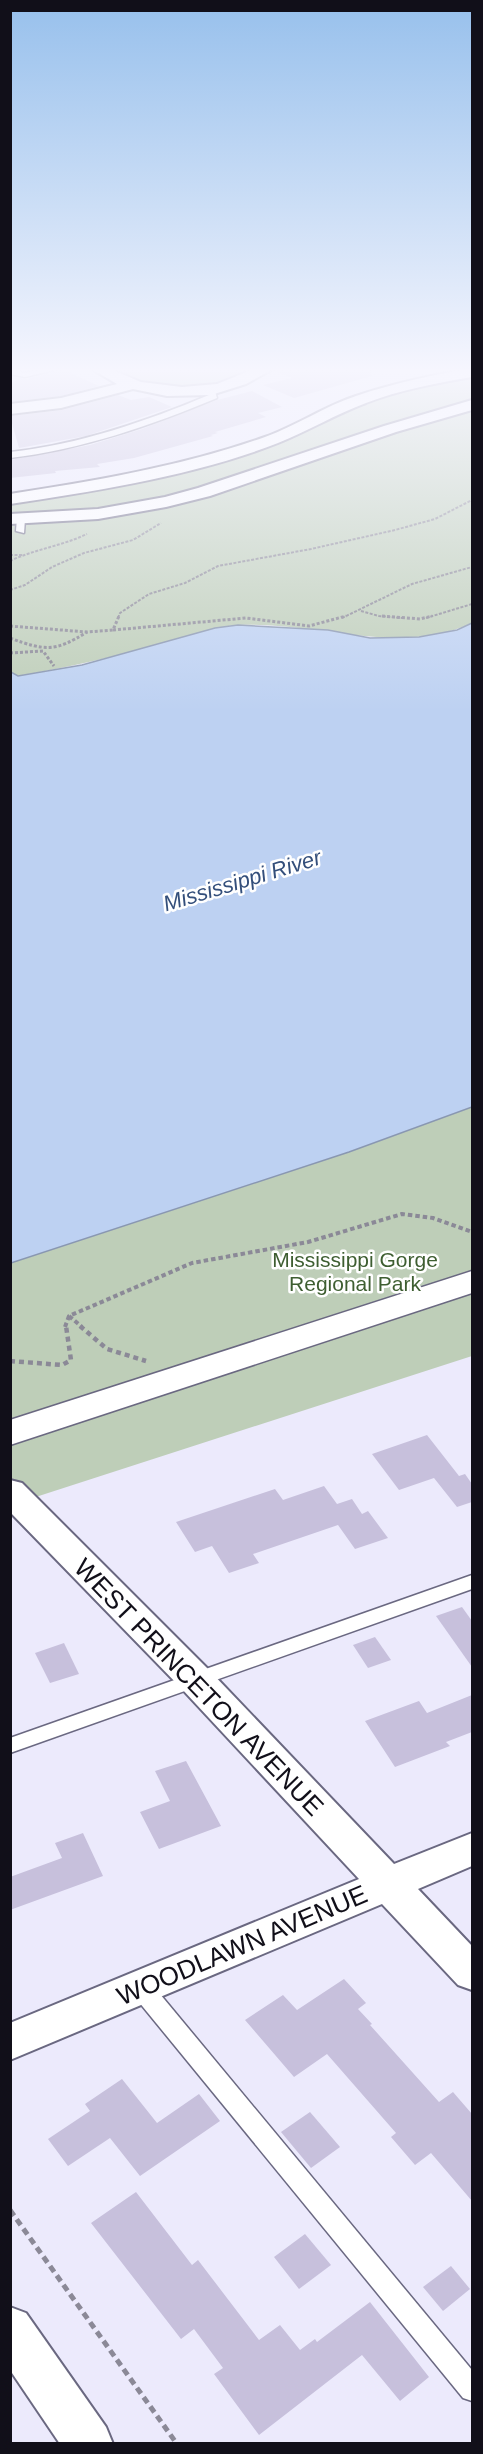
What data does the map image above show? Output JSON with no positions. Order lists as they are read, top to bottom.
{
  "streets": {
    "street": ["WEST PRINCETON AVENUE", "WOODLAWN AVENUE"]
  },
  "crossings": [
    ["WEST PRINCETON AVENUE", "WOODLAWN AVENUE"]
  ],
  "water": ["Mississippi River"],
  "parks": ["Mississippi Gorge Regional Park"]
}
